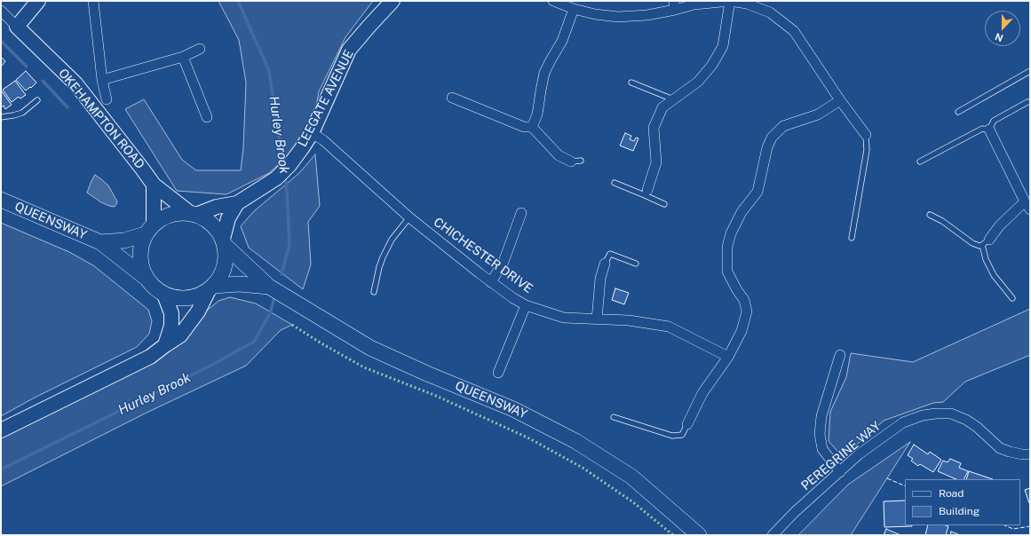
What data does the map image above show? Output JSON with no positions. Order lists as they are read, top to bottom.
{
  "streets": {
    "main road": ["QUEENSWAY"],
    "street": [
      "LEEGATE AVENUE",
      "OKEHAMPTON ROAD",
      "CHICHESTER DRIVE",
      "PEREGRINE WAY"
    ]
  },
  "crossings": [
    ["LEEGATE AVENUE", "OKEHAMPTON ROAD"],
    ["LEEGATE AVENUE", "CHICHESTER DRIVE"]
  ],
  "water": ["Hurley Brook"],
  "legend": ["Road", "Building"],
  "north": "bottom"
}
